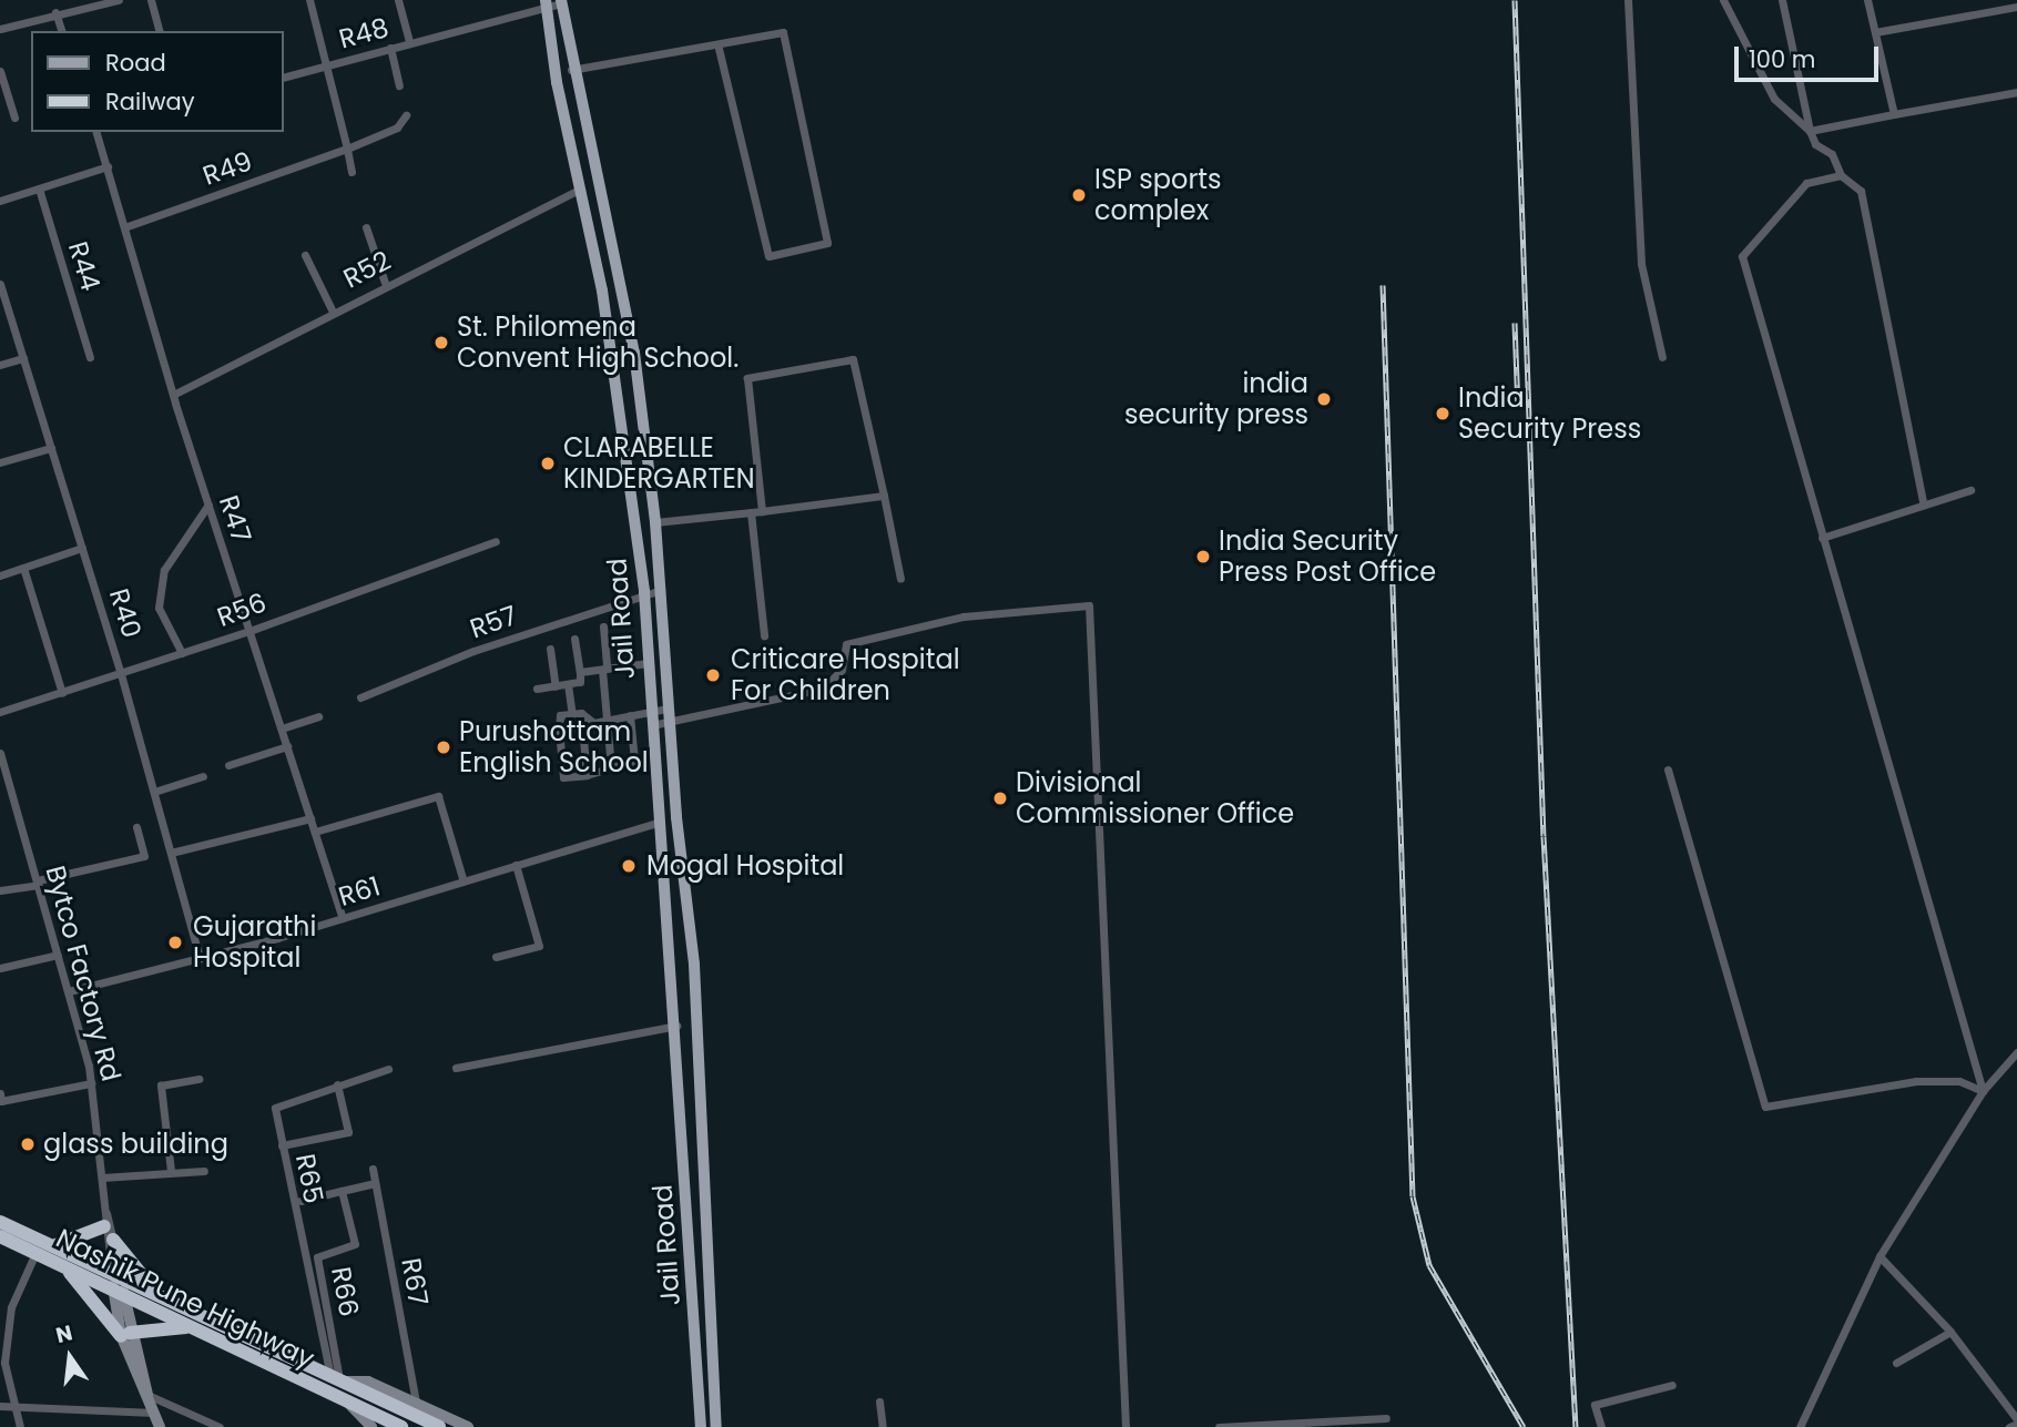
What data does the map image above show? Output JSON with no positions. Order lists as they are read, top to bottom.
{
  "streets": {
    "highway": ["Nashik Pune Highway"],
    "main road": ["Jail Road"],
    "street": [
      "R48",
      "R49",
      "R44",
      "R52",
      "R47",
      "R56",
      "R40",
      "R57",
      "R61",
      "Bytco Factory Rd",
      "R65",
      "R67",
      "R66"
    ]
  },
  "crossings": [
    ["R48", "Jail Road"],
    ["R49", "R47"],
    ["R52", "R47"],
    ["R52", "Jail Road"],
    ["R47", "R56"],
    ["R47", "R61"],
    ["R56", "R40"],
    ["R40", "R61"],
    ["Jail Road", "R57"],
    ["Jail Road", "R61"],
    ["R61", "Bytco Factory Rd"],
    ["Bytco Factory Rd", "Nashik Pune Highway"],
    ["R65", "R66"],
    ["R65", "Nashik Pune Highway"],
    ["R66", "Nashik Pune Highway"]
  ],
  "places": [
    "ISP sports complex",
    "St. Philomena Convent High School.",
    "india security press",
    "India Security Press",
    "CLARABELLE KINDERGARTEN",
    "India Security Press Post Office",
    "Criticare Hospital For Children",
    "Purushottam English School",
    "Divisional Commissioner Office",
    "Mogal Hospital",
    "Gujarathi Hospital",
    "glass building"
  ],
  "legend": ["Road", "Railway"],
  "scale_bar": "100 m",
  "north": "top"
}
